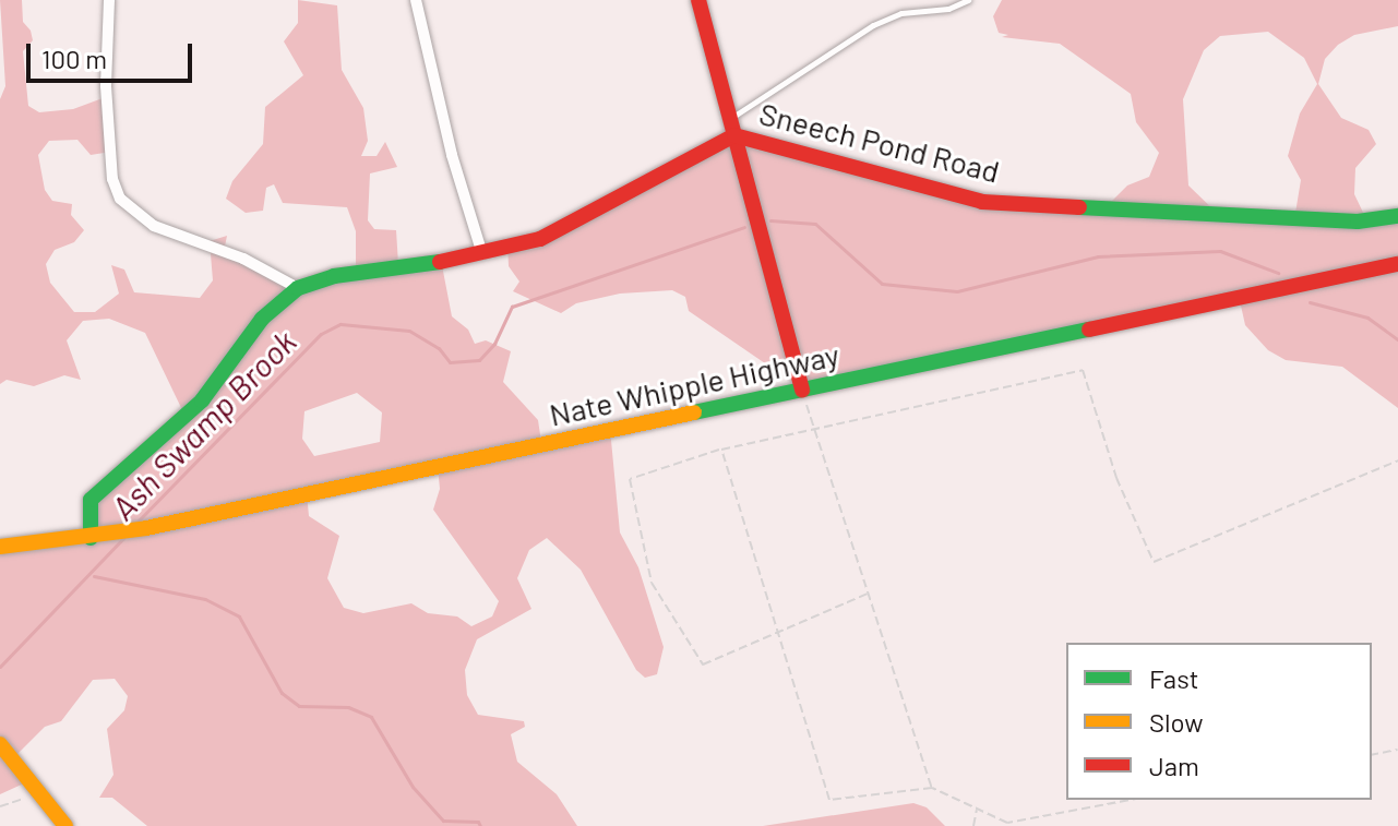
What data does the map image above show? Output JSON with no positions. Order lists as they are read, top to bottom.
{
  "streets": {
    "street": ["Sneech Pond Road", "Nate Whipple Highway"]
  },
  "crossings": [
    ["Sneech Pond Road", "Nate Whipple Highway"]
  ],
  "water": ["Ash Swamp Brook"],
  "legend": ["Fast", "Slow", "Jam"],
  "scale_bar": "100 m"
}
